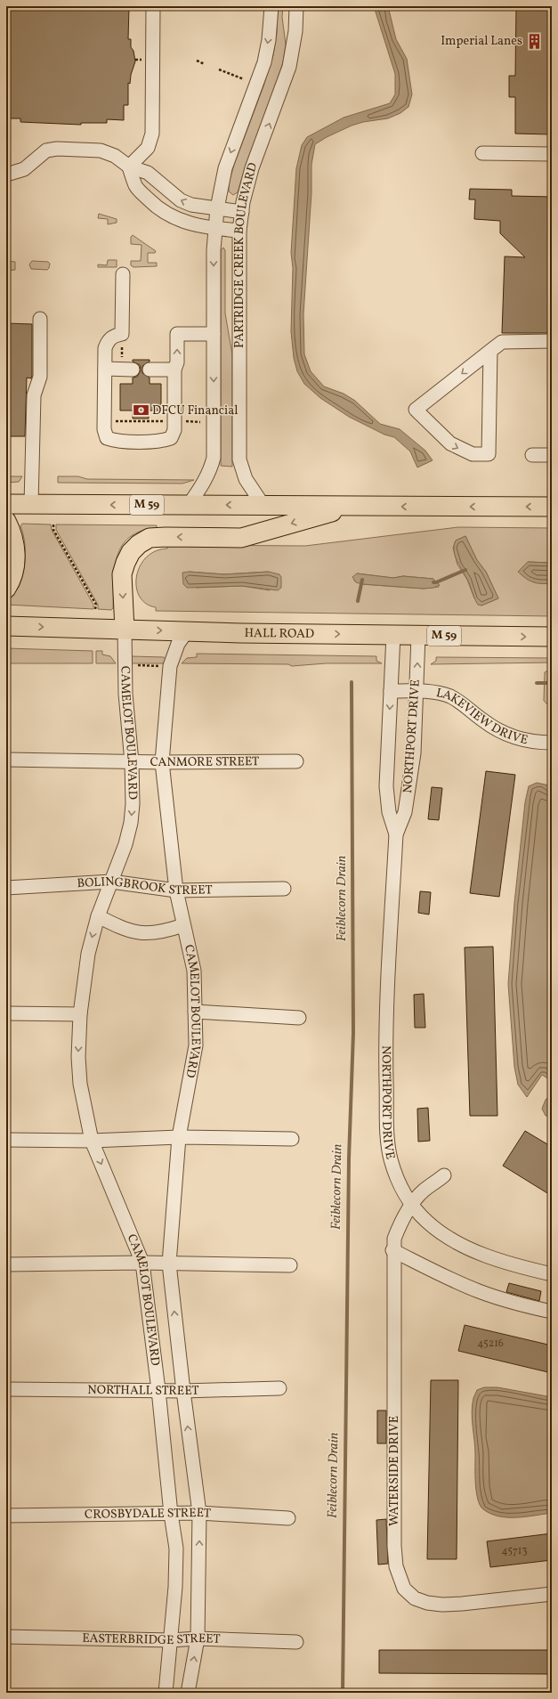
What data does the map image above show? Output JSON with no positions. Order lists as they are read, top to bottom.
{
  "streets": {
    "highway": ["M 59", "HALL ROAD"],
    "street": [
      "PARTRIDGE CREEK BOULEVARD",
      "LAKEVIEW DRIVE",
      "CAMELOT BOULEVARD",
      "NORTHPORT DRIVE",
      "CANMORE STREET",
      "BOLINGBROOK STREET",
      "NORTHALL STREET",
      "WATERSIDE DRIVE",
      "CROSBYDALE STREET",
      "EASTERBRIDGE STREET"
    ]
  },
  "crossings": [
    ["PARTRIDGE CREEK BOULEVARD", "M 59"],
    ["HALL ROAD", "CAMELOT BOULEVARD"],
    ["HALL ROAD", "NORTHPORT DRIVE"],
    ["LAKEVIEW DRIVE", "NORTHPORT DRIVE"],
    ["CAMELOT BOULEVARD", "CANMORE STREET"],
    ["CAMELOT BOULEVARD", "BOLINGBROOK STREET"],
    ["CAMELOT BOULEVARD", "NORTHALL STREET"],
    ["CAMELOT BOULEVARD", "CROSBYDALE STREET"],
    ["CAMELOT BOULEVARD", "EASTERBRIDGE STREET"],
    ["NORTHPORT DRIVE", "WATERSIDE DRIVE"]
  ],
  "water": ["Feiblecorn Drain"],
  "places": {
    "building": ["Imperial Lanes"],
    "bank": ["DFCU Financial"]
  },
  "house_numbers": ["45216", "45713"]
}
